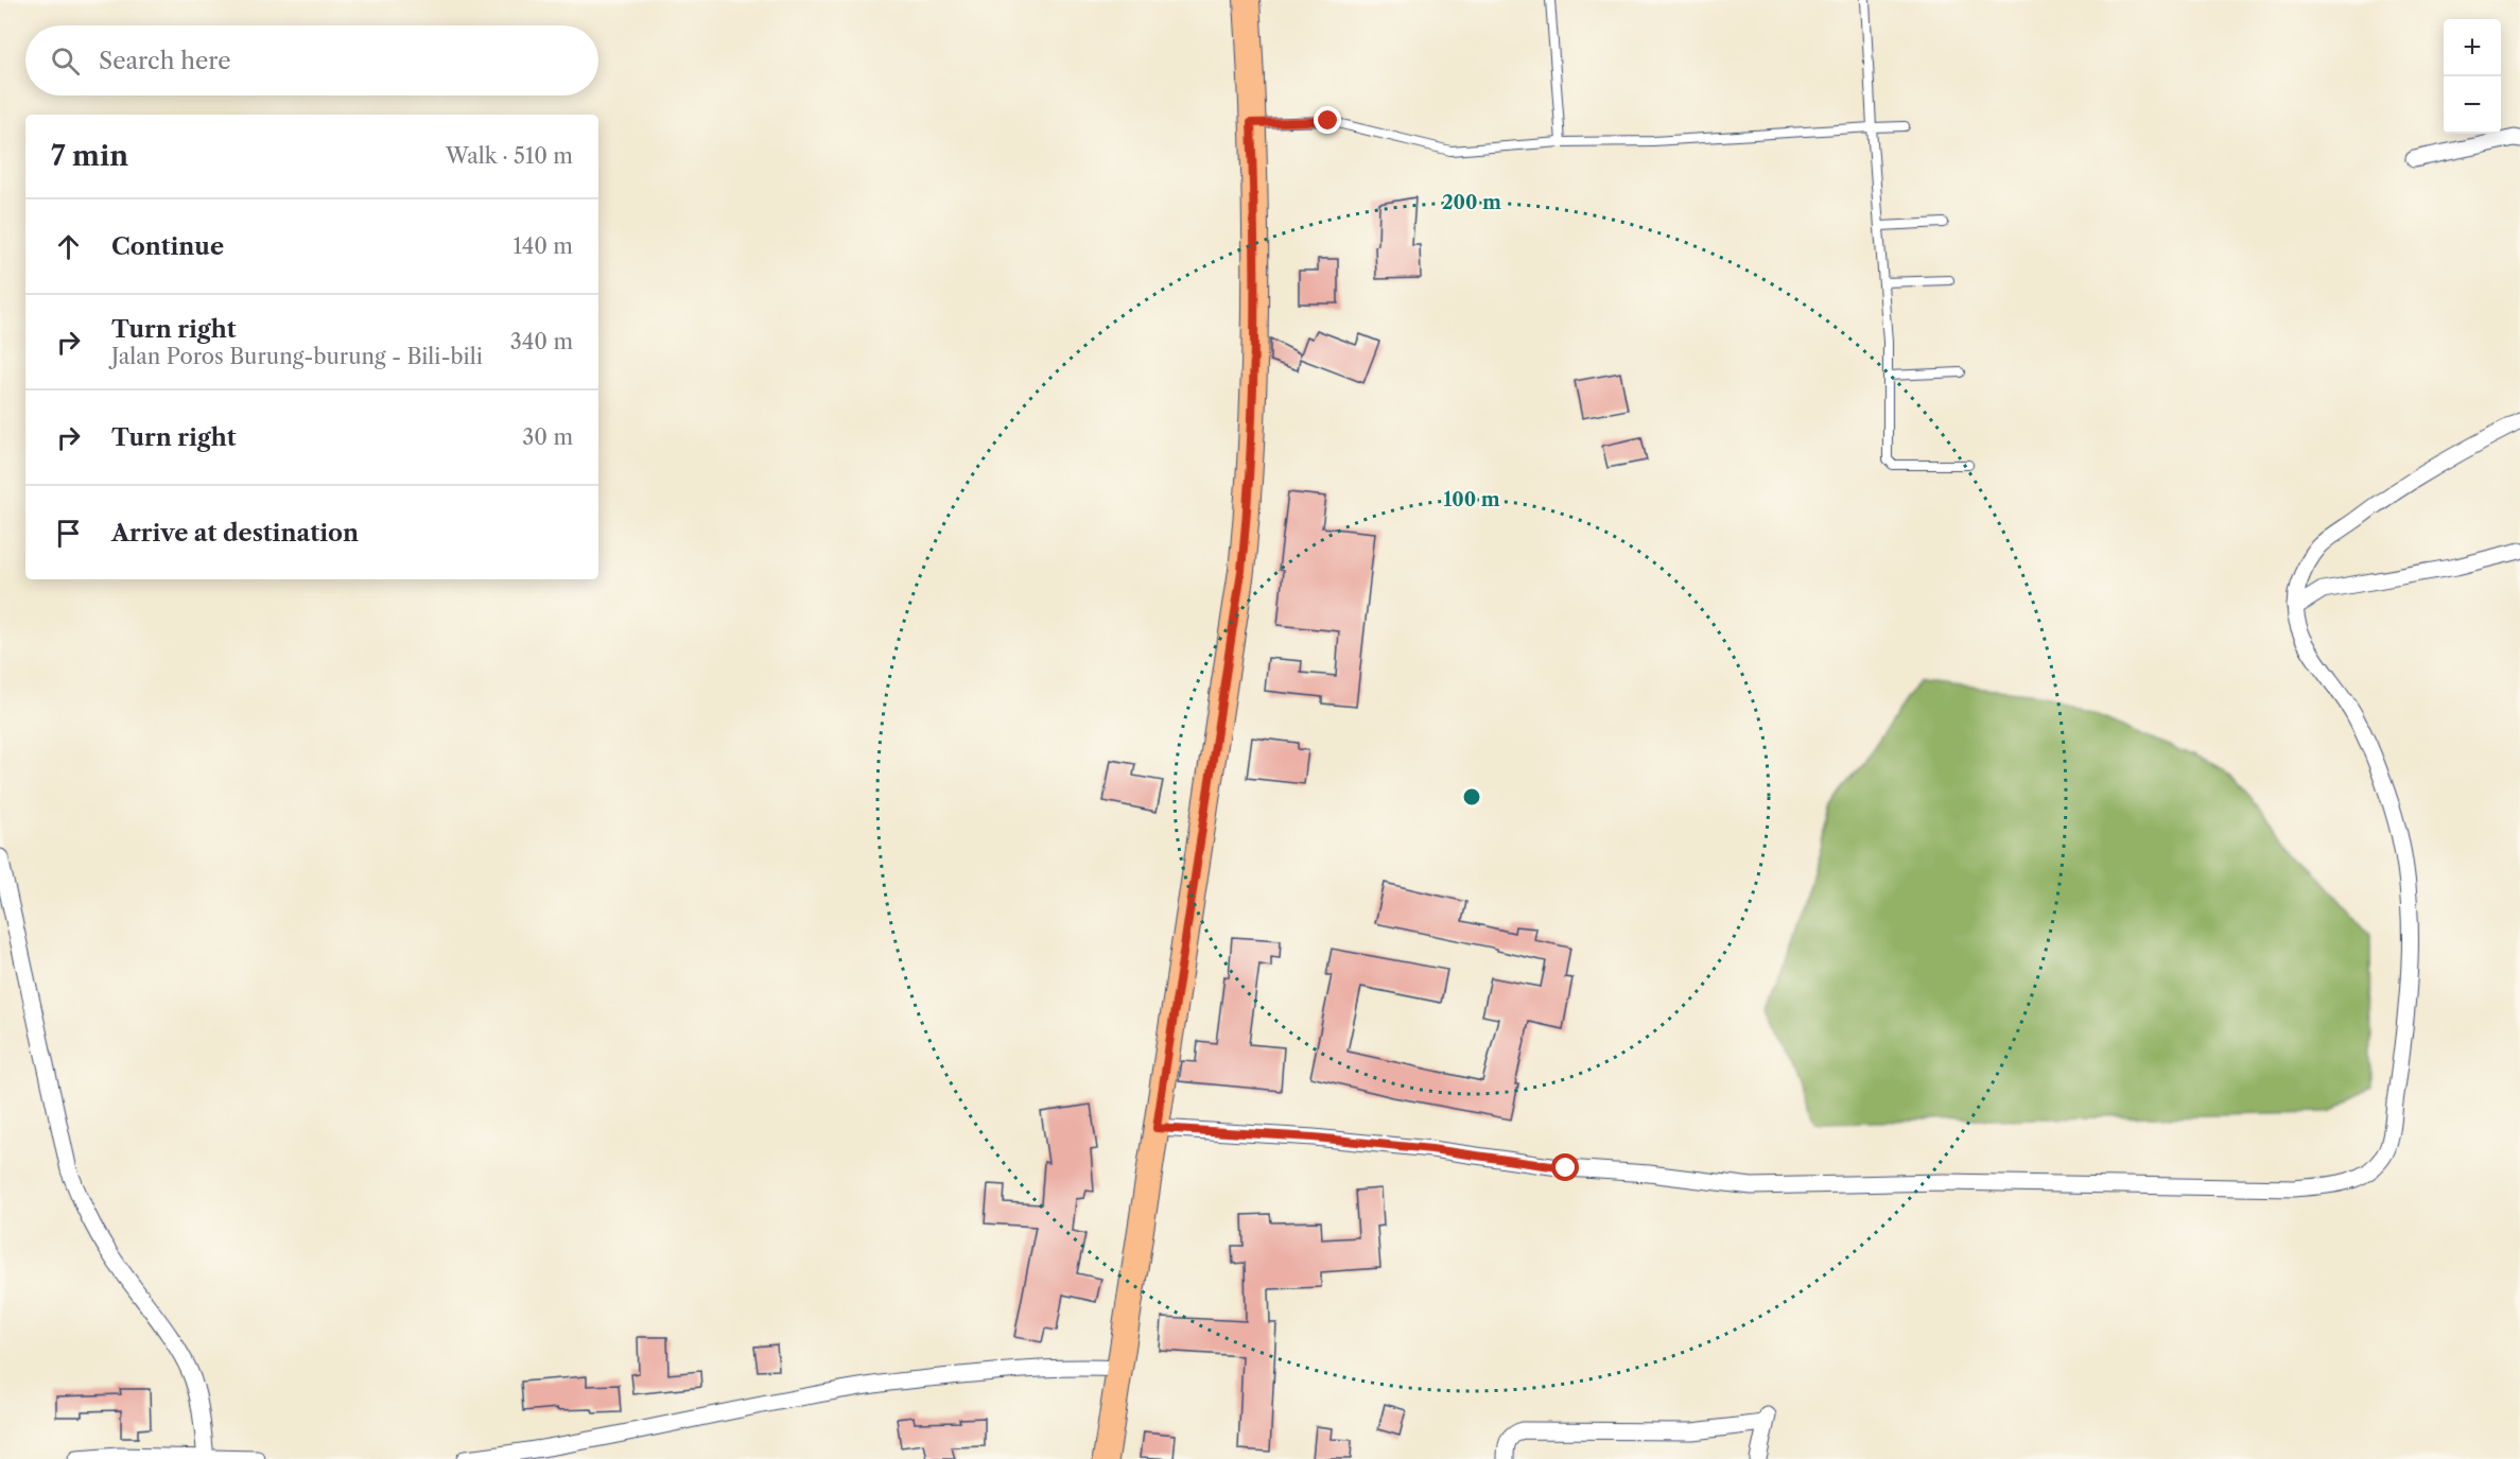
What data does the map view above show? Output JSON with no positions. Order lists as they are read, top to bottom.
{
  "page": {
    "map_buttons": ["+", "−"],
    "search": "Search here",
    "heading": ["7 min", "Walk · 510 m"],
    "list": [
      ["Continue", "140 m"],
      ["Turn right", "Jalan Poros Burung-burung - Bili-bili", "340 m"],
      ["Turn right", "30 m"],
      "Arrive at destination"
    ]
  },
  "rings": ["200 m", "100 m"]
}
